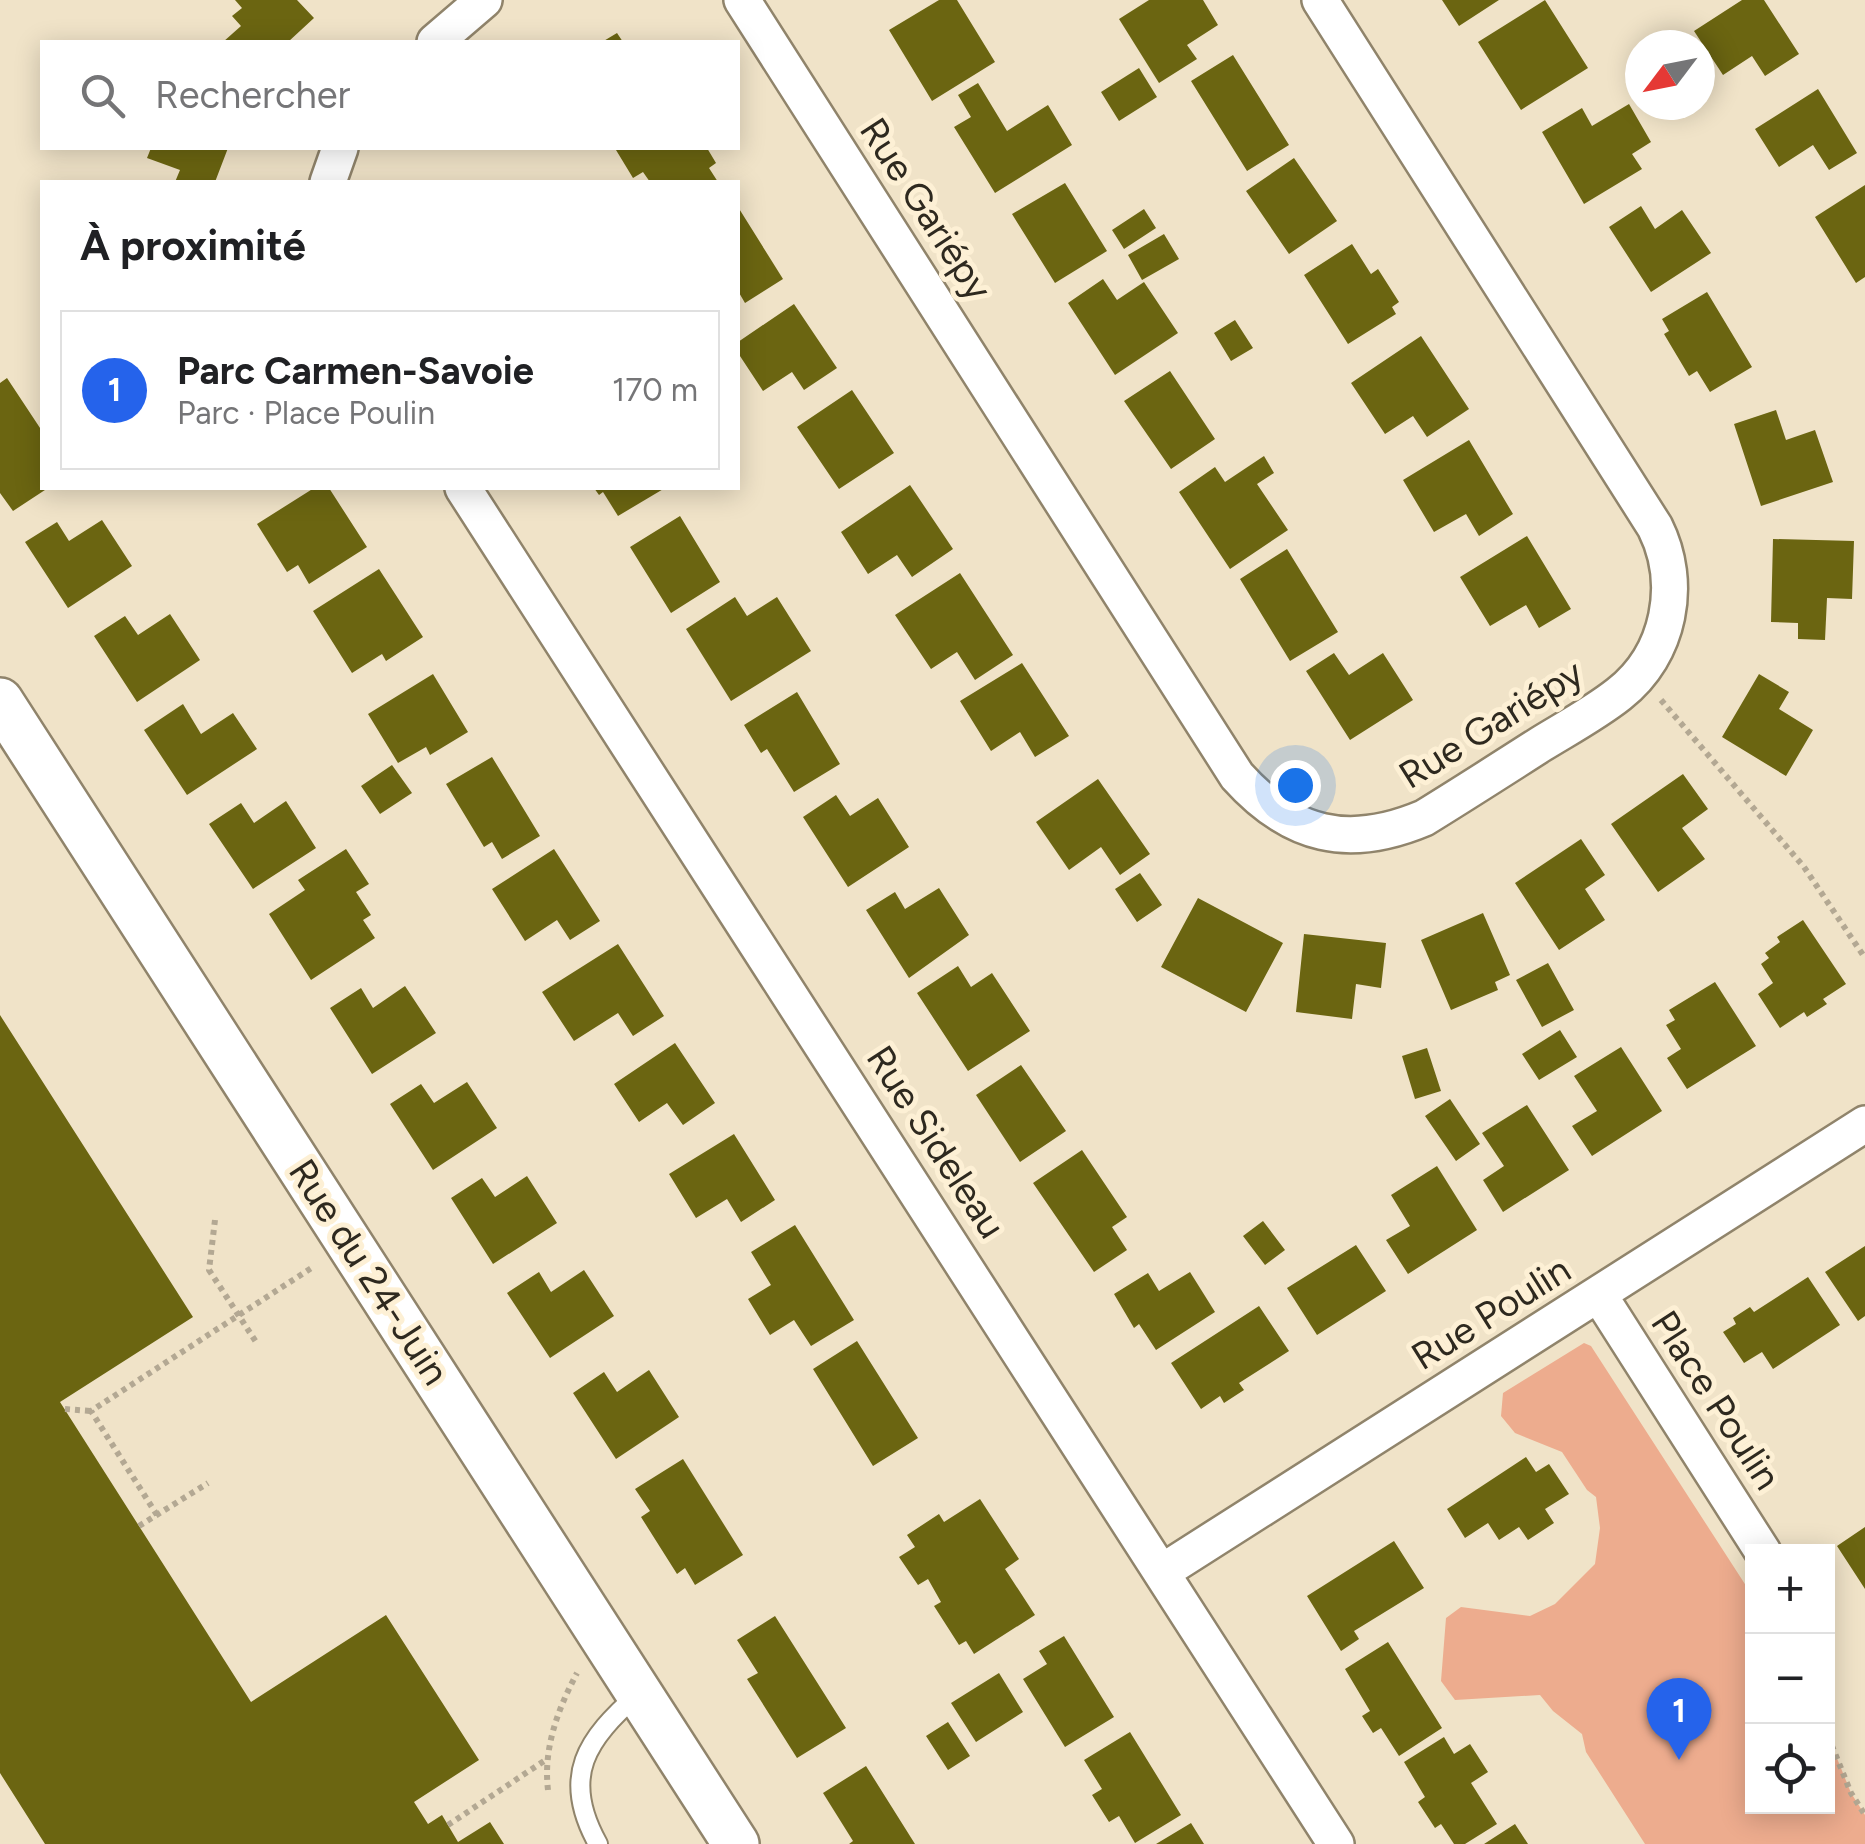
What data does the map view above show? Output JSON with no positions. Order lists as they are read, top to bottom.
{
  "streets": {
    "street": [
      "Rue Gariépy",
      "Rue Sideleau",
      "Rue du 24-Juin",
      "Rue Poulin",
      "Place Poulin"
    ]
  },
  "crossings": [
    ["Rue Sideleau", "Rue Poulin"],
    ["Rue Poulin", "Place Poulin"]
  ],
  "north": "bottom left",
  "page": {
    "search": "Rechercher",
    "heading": "À proximité",
    "list": [
      {
        "mark": "1",
        "name": "Parc Carmen-Savoie",
        "note": "Parc · Place Poulin",
        "value": "170 m"
      }
    ],
    "map_buttons": ["+", "−"],
    "pins": "1"
  }
}
